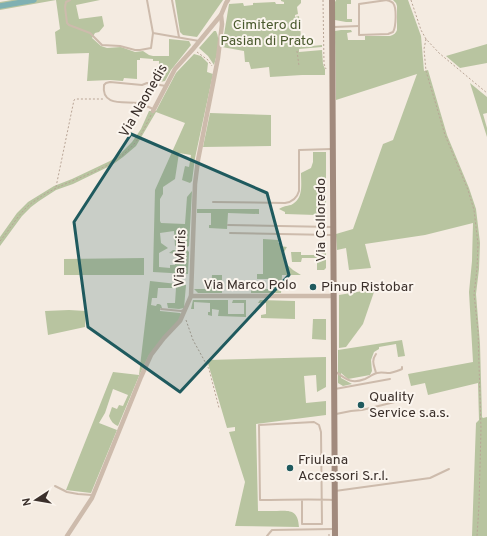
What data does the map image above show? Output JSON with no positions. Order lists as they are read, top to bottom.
{
  "streets": {
    "main road": ["Via Colloredo"],
    "street": ["Via Naonedis", "Via Muris", "Via Marco Polo"]
  },
  "crossings": [
    ["Via Naonedis", "Via Muris"],
    ["Via Colloredo", "Via Marco Polo"],
    ["Via Muris", "Via Marco Polo"]
  ],
  "parks": ["Cimitero di Pasian di Prato"],
  "places": ["Pinup Ristobar", "Quality Service s.a.s.", "Friulana Accessori S.r.l."],
  "north": "left"
}
